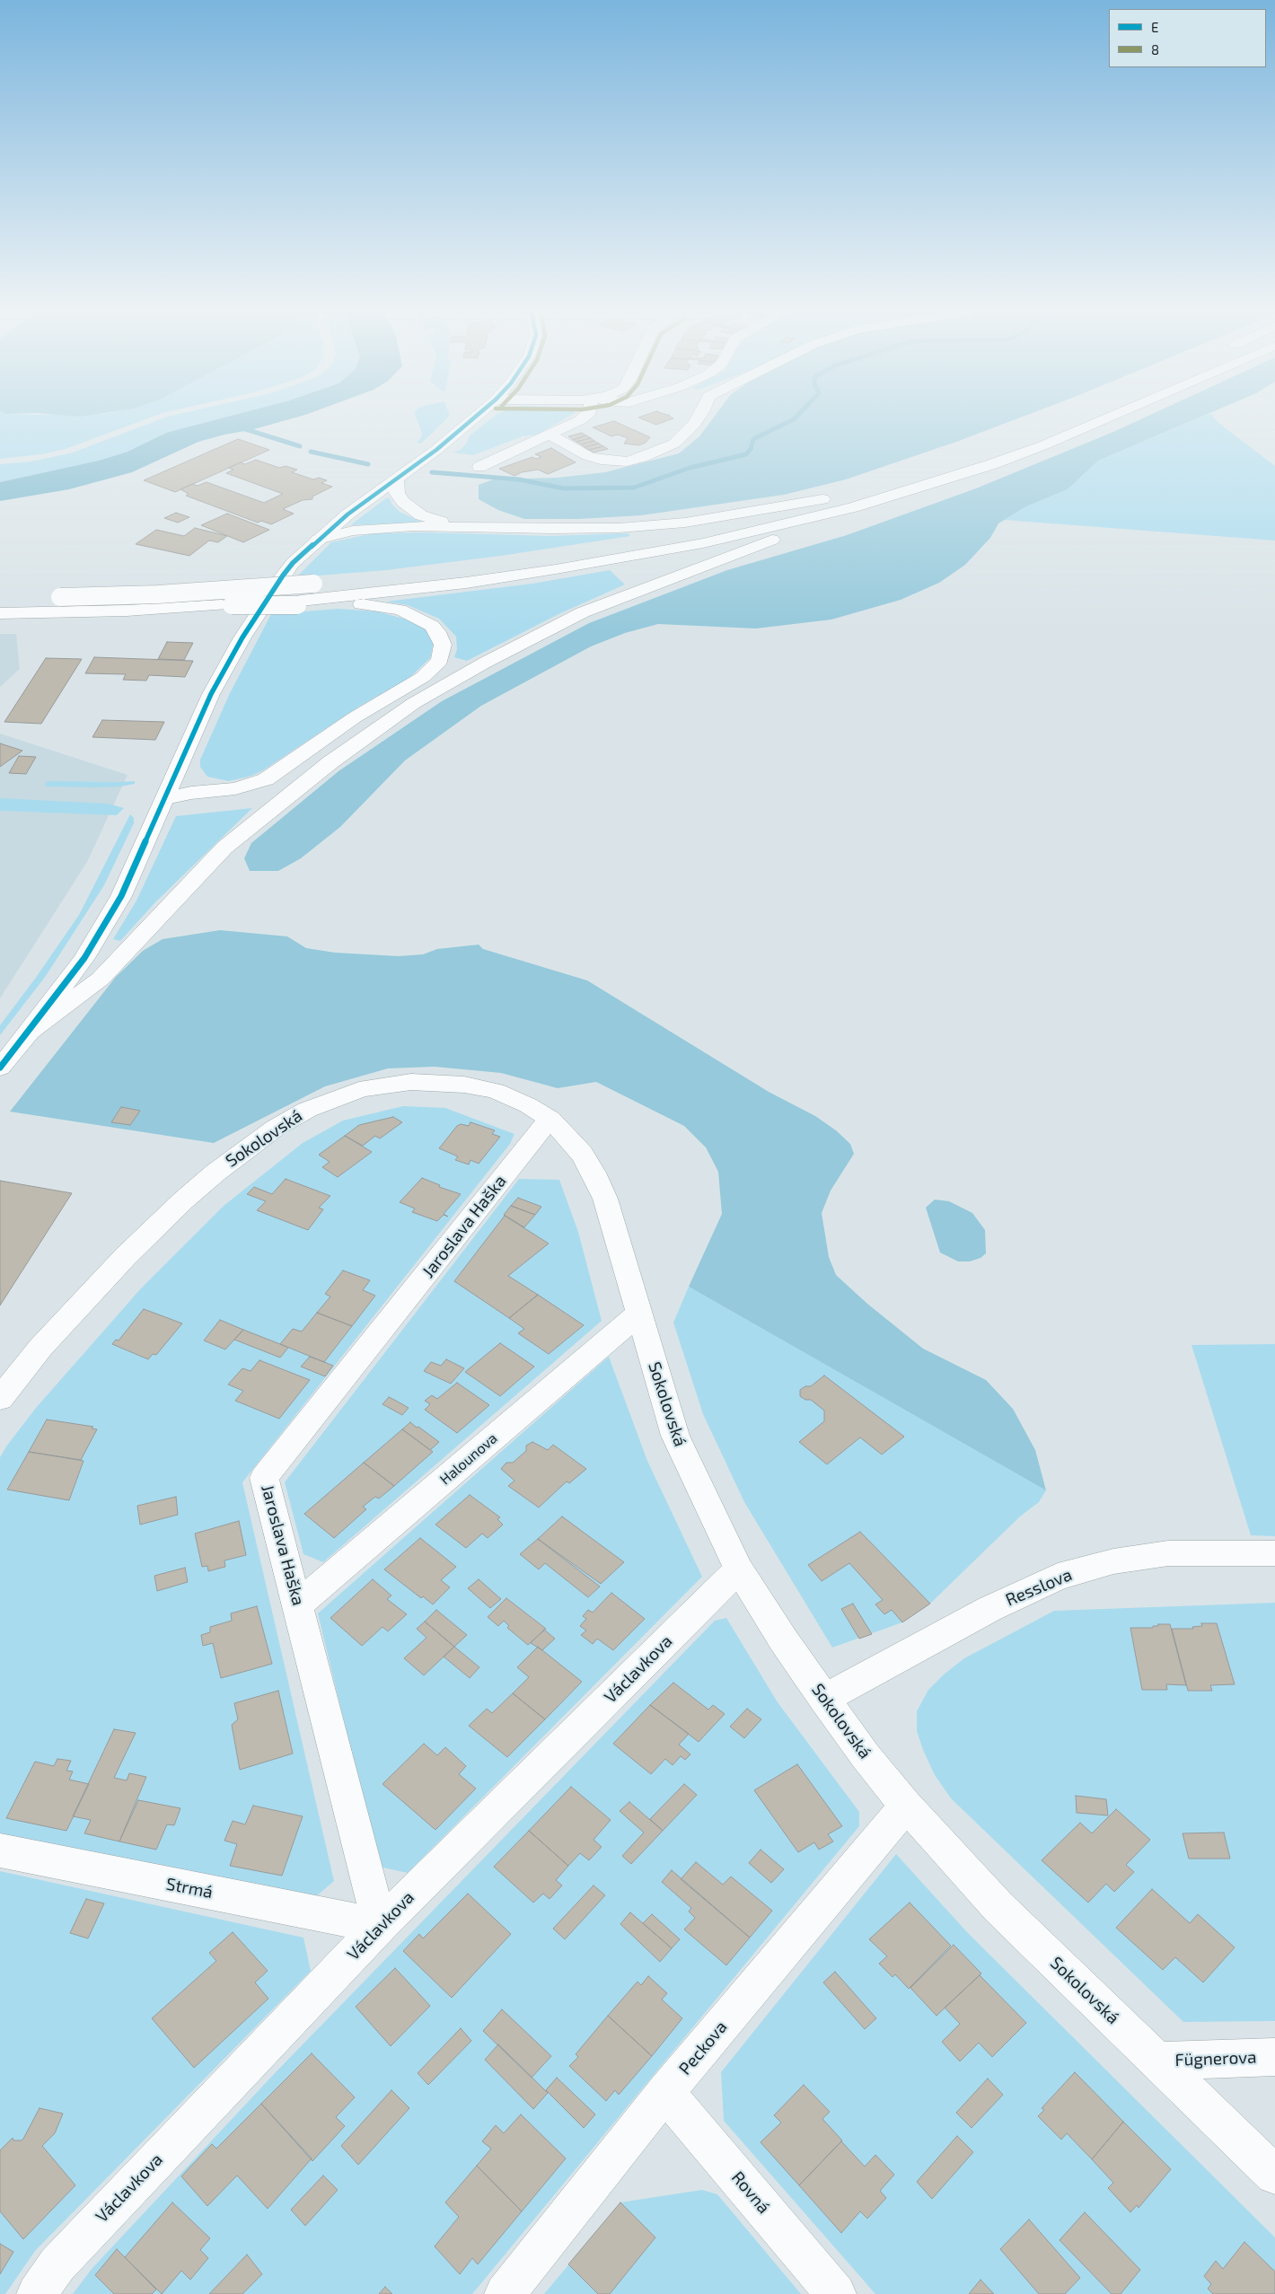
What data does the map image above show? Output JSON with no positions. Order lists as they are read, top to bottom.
{
  "streets": {
    "main road": [
      "Sokolovská",
      "Jaroslava Haška",
      "Halounova",
      "Resslova",
      "Václavkova",
      "Strmá",
      "Peckova",
      "Fügnerova",
      "Rovná"
    ]
  },
  "crossings": [
    ["Sokolovská", "Jaroslava Haška"],
    ["Sokolovská", "Halounova"],
    ["Sokolovská", "Resslova"],
    ["Sokolovská", "Václavkova"],
    ["Sokolovská", "Peckova"],
    ["Sokolovská", "Fügnerova"],
    ["Jaroslava Haška", "Halounova"],
    ["Jaroslava Haška", "Václavkova"],
    ["Jaroslava Haška", "Strmá"],
    ["Václavkova", "Strmá"],
    ["Peckova", "Rovná"]
  ],
  "lines": ["transit line E"],
  "legend": ["E", "8"]
}
